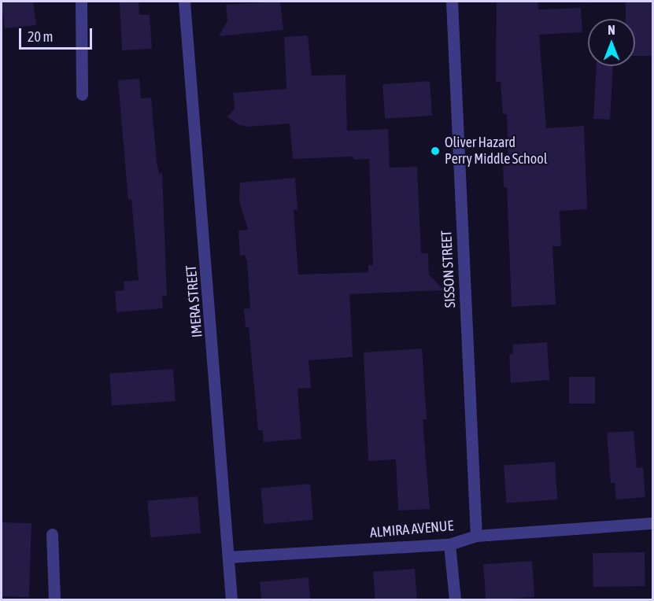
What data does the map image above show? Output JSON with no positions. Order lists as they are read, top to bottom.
{
  "streets": {
    "street": ["SISSON STREET", "IMERA STREET", "ALMIRA AVENUE"]
  },
  "crossings": [
    ["SISSON STREET", "ALMIRA AVENUE"],
    ["IMERA STREET", "ALMIRA AVENUE"]
  ],
  "places": ["Oliver Hazard Perry Middle School"],
  "scale_bar": "20 m",
  "north": "top"
}
